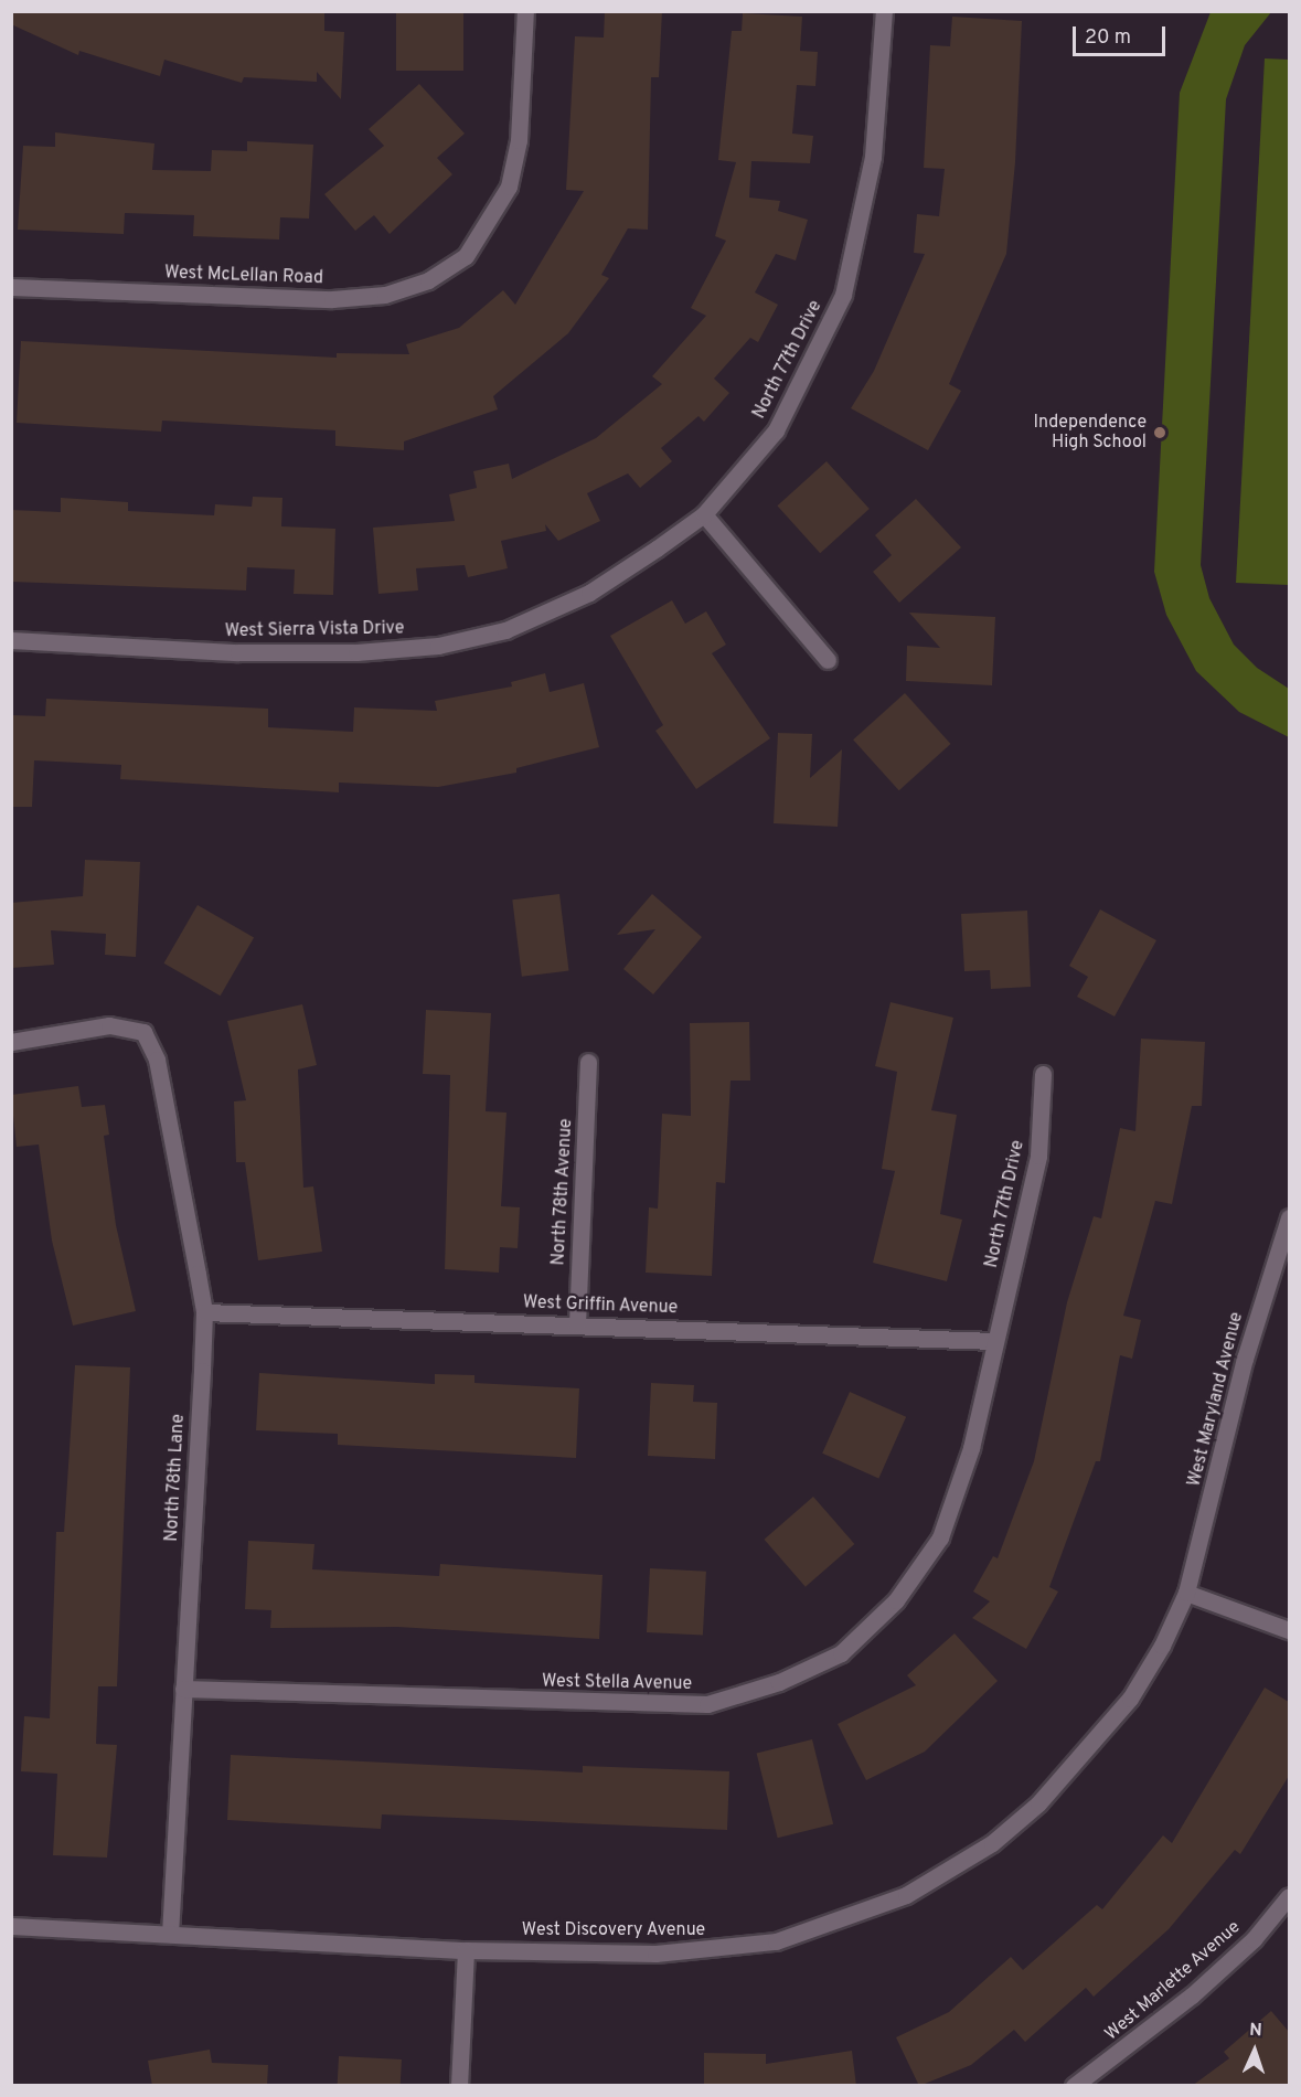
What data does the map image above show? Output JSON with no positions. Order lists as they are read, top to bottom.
{
  "streets": {
    "street": [
      "West McLellan Road",
      "North 77th Drive",
      "West Sierra Vista Drive",
      "North 78th Avenue",
      "West Griffin Avenue",
      "West Maryland Avenue",
      "North 78th Lane",
      "West Stella Avenue",
      "West Discovery Avenue",
      "West Marlette Avenue"
    ]
  },
  "crossings": [
    ["North 77th Drive", "West Sierra Vista Drive"],
    ["North 77th Drive", "West Griffin Avenue"],
    ["North 77th Drive", "West Stella Avenue"],
    ["North 78th Avenue", "West Griffin Avenue"],
    ["West Griffin Avenue", "North 78th Lane"],
    ["West Griffin Avenue", "West Stella Avenue"],
    ["West Maryland Avenue", "West Discovery Avenue"],
    ["North 78th Lane", "West Stella Avenue"],
    ["North 78th Lane", "West Discovery Avenue"]
  ],
  "places": ["Independence High School"],
  "scale_bar": "20 m",
  "north": "top"
}
